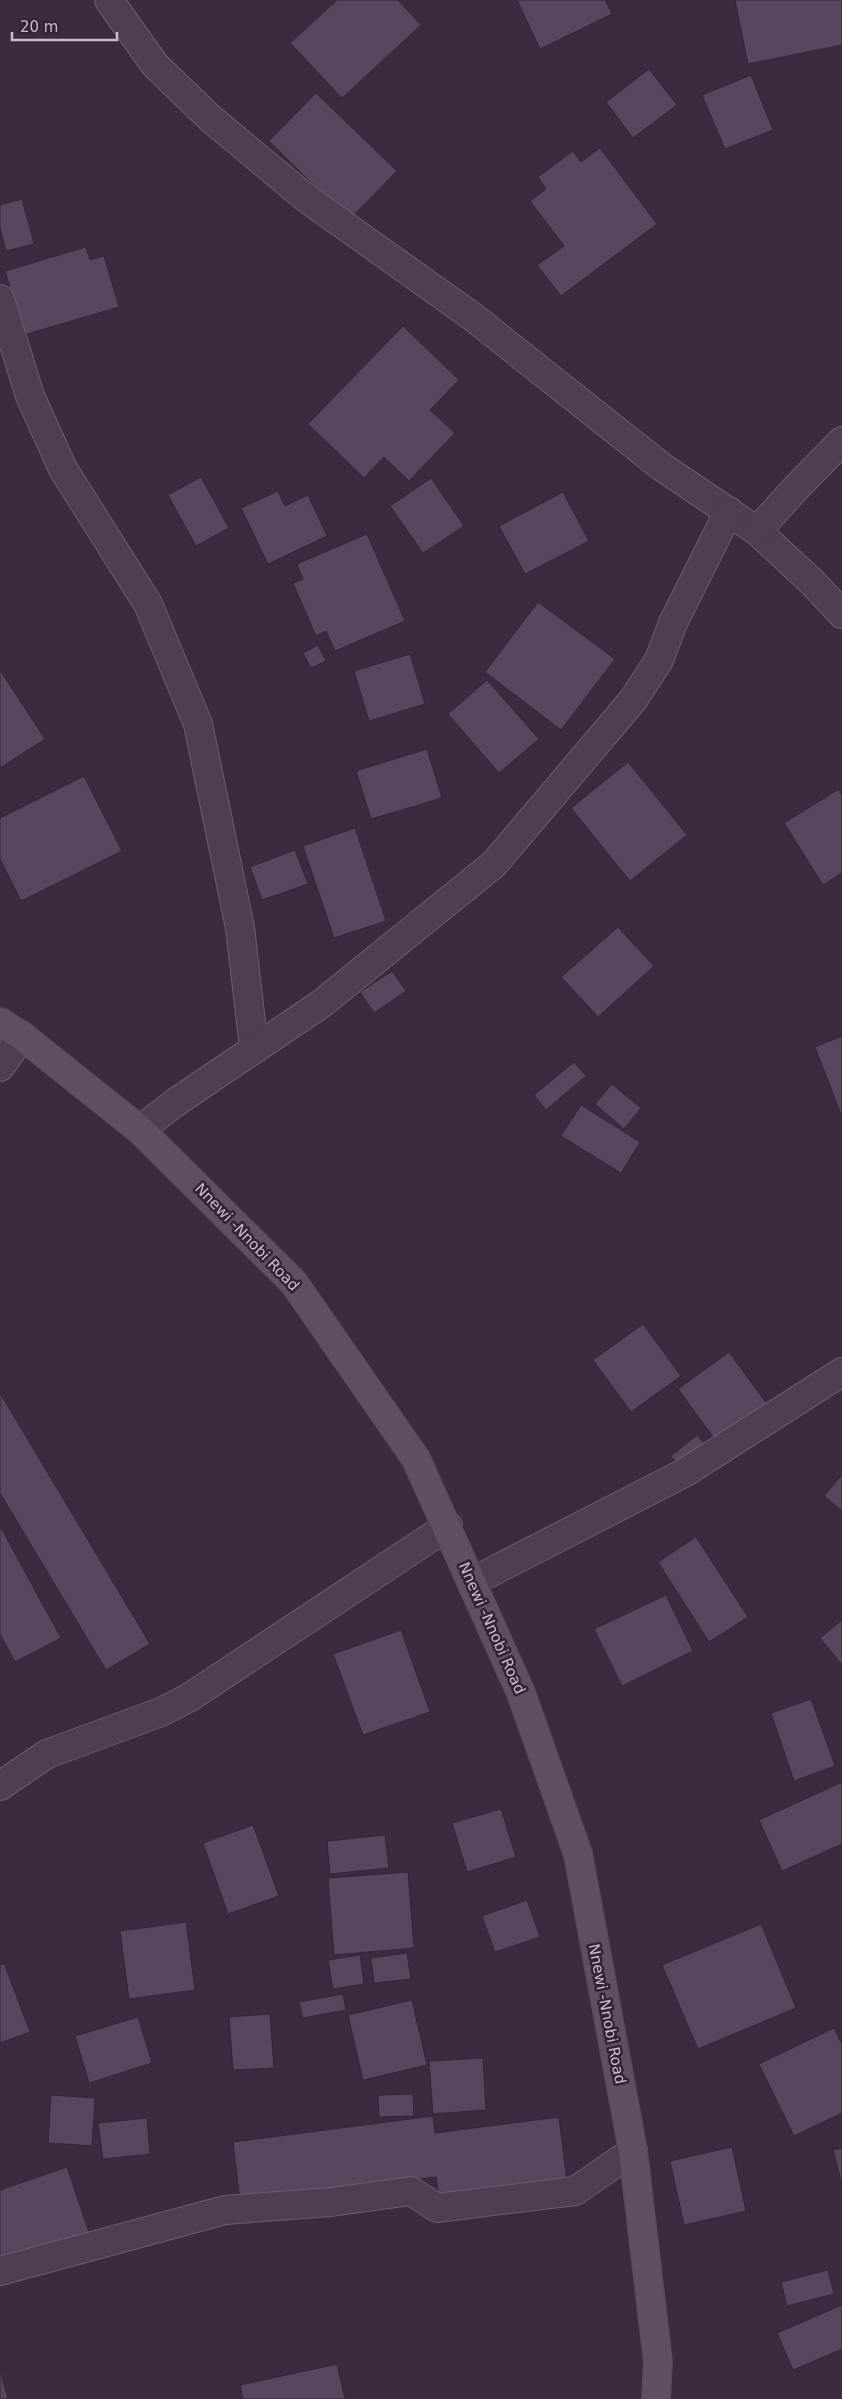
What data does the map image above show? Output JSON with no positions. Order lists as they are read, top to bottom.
{
  "streets": {
    "main road": ["Nnewi -Nnobi Road"]
  },
  "scale_bar": "20 m"
}
